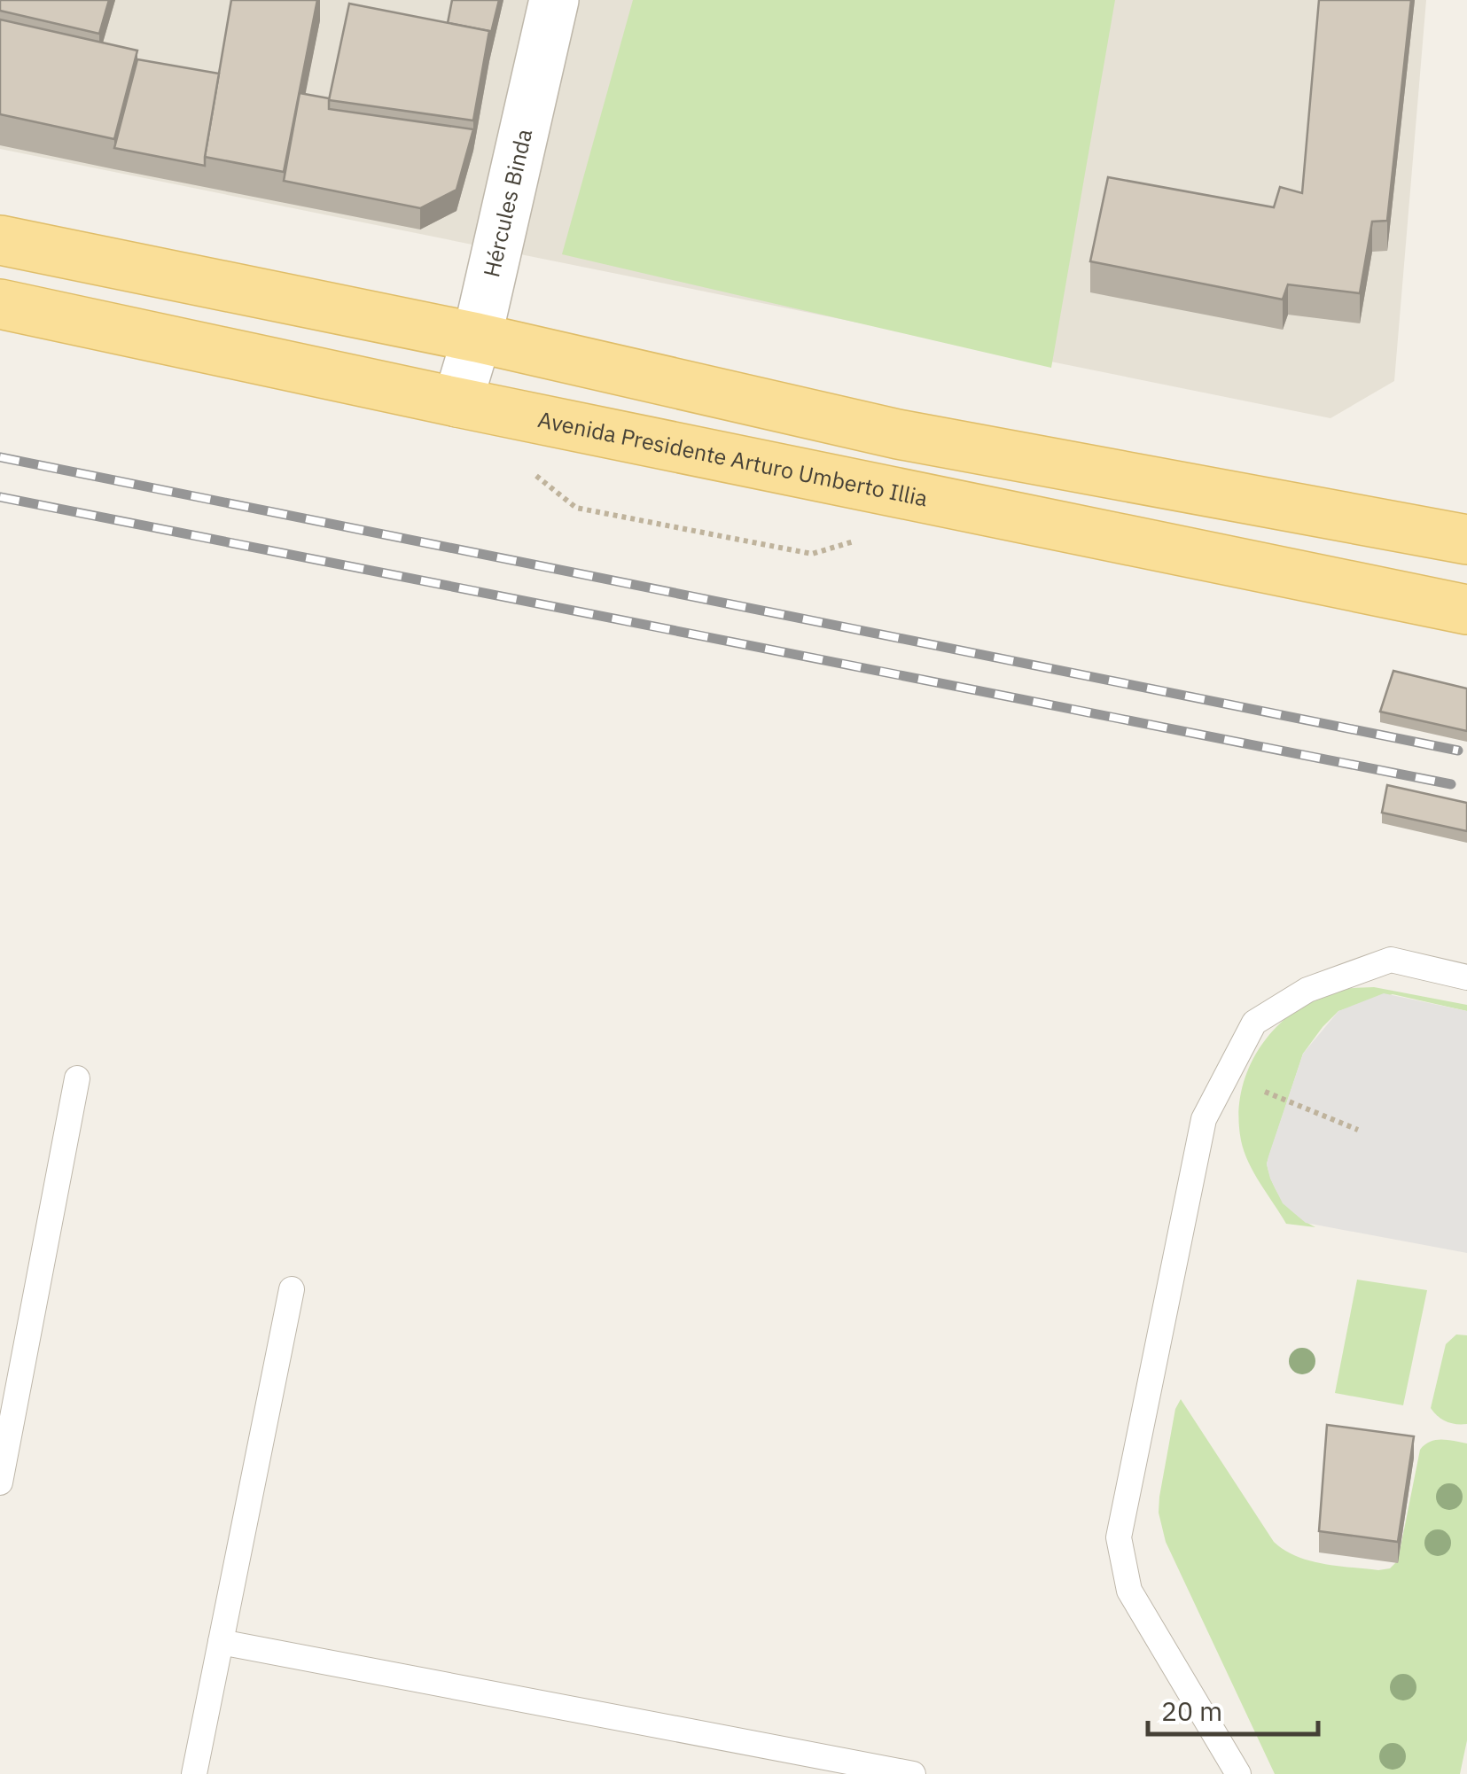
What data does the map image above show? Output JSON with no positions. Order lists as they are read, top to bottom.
{
  "streets": {
    "main road": ["Avenida Presidente Arturo Umberto Illia"],
    "street": ["Hércules Binda"]
  },
  "crossings": [
    ["Hércules Binda", "Avenida Presidente Arturo Umberto Illia"]
  ],
  "scale_bar": "20 m"
}
